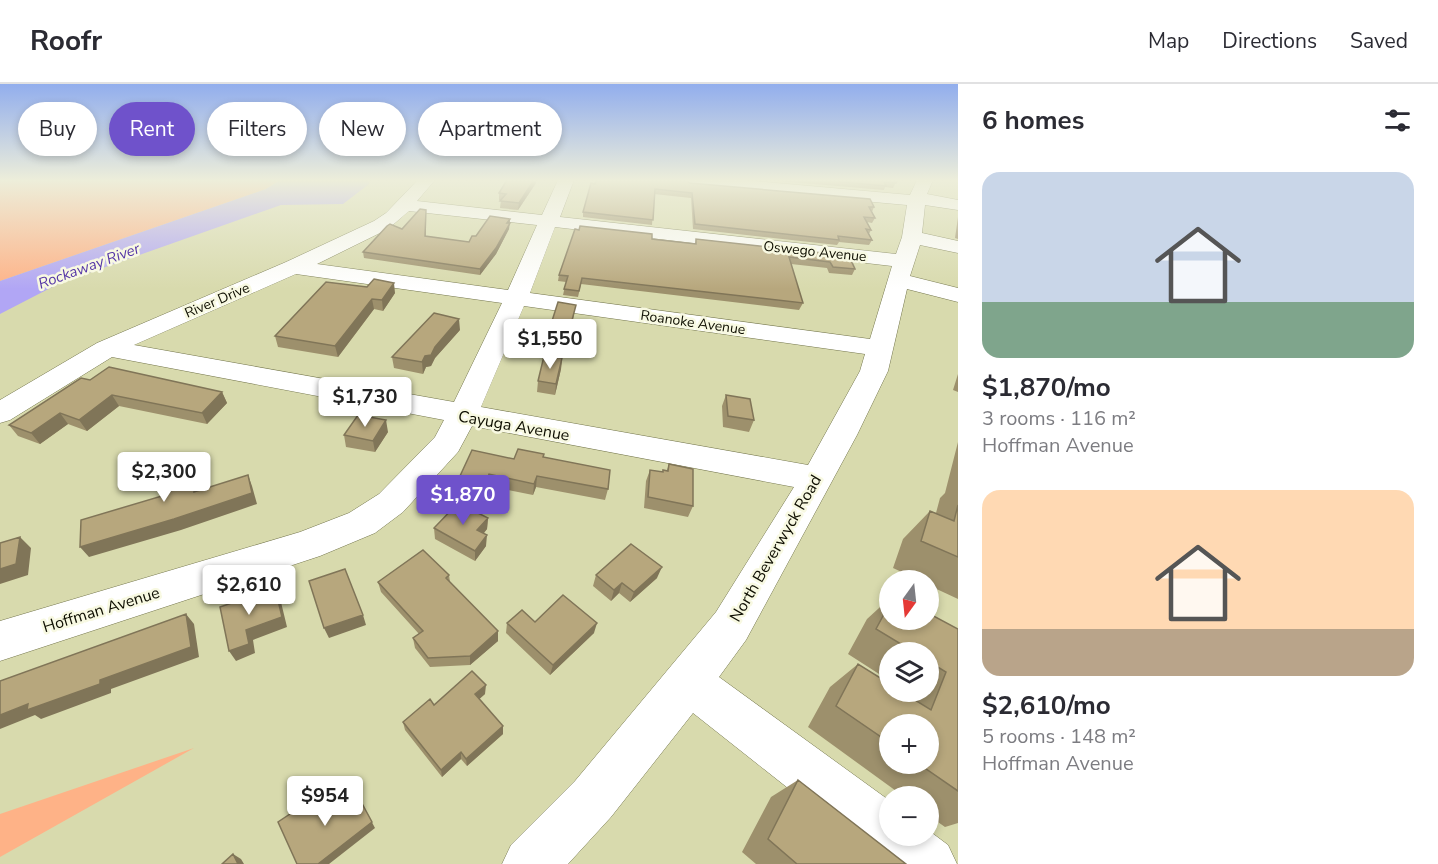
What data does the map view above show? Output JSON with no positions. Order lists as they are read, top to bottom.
{
  "streets": {
    "street": [
      "Oswego Avenue",
      "River Drive",
      "Roanoke Avenue",
      "Cayuga Avenue",
      "North Beverwyck Road",
      "Hoffman Avenue"
    ]
  },
  "crossings": [
    ["Oswego Avenue", "North Beverwyck Road"],
    ["Oswego Avenue", "Hoffman Avenue"],
    ["River Drive", "Roanoke Avenue"],
    ["River Drive", "Cayuga Avenue"],
    ["Roanoke Avenue", "North Beverwyck Road"],
    ["Roanoke Avenue", "Hoffman Avenue"],
    ["Cayuga Avenue", "North Beverwyck Road"],
    ["Cayuga Avenue", "Hoffman Avenue"]
  ],
  "water": ["Rockaway River"],
  "north": "bottom",
  "page": {
    "header": "Roofr",
    "nav": ["Map", "Directions", "Saved"],
    "heading": "6 homes",
    "chip": [
      "Buy",
      "Rent",
      "Filters",
      "New",
      "Apartment"
    ],
    "list": [
      {
        "name": "$1,870/mo",
        "note": "3 rooms · 116 m² · Hoffman Avenue"
      },
      {
        "name": "$2,610/mo",
        "note": "5 rooms · 148 m² · Hoffman Avenue"
      }
    ],
    "price": [
      "$1,550",
      "$1,730",
      "$2,300",
      "$1,870",
      "$2,610",
      "$954"
    ],
    "map_buttons": ["+", "−"]
  }
}
